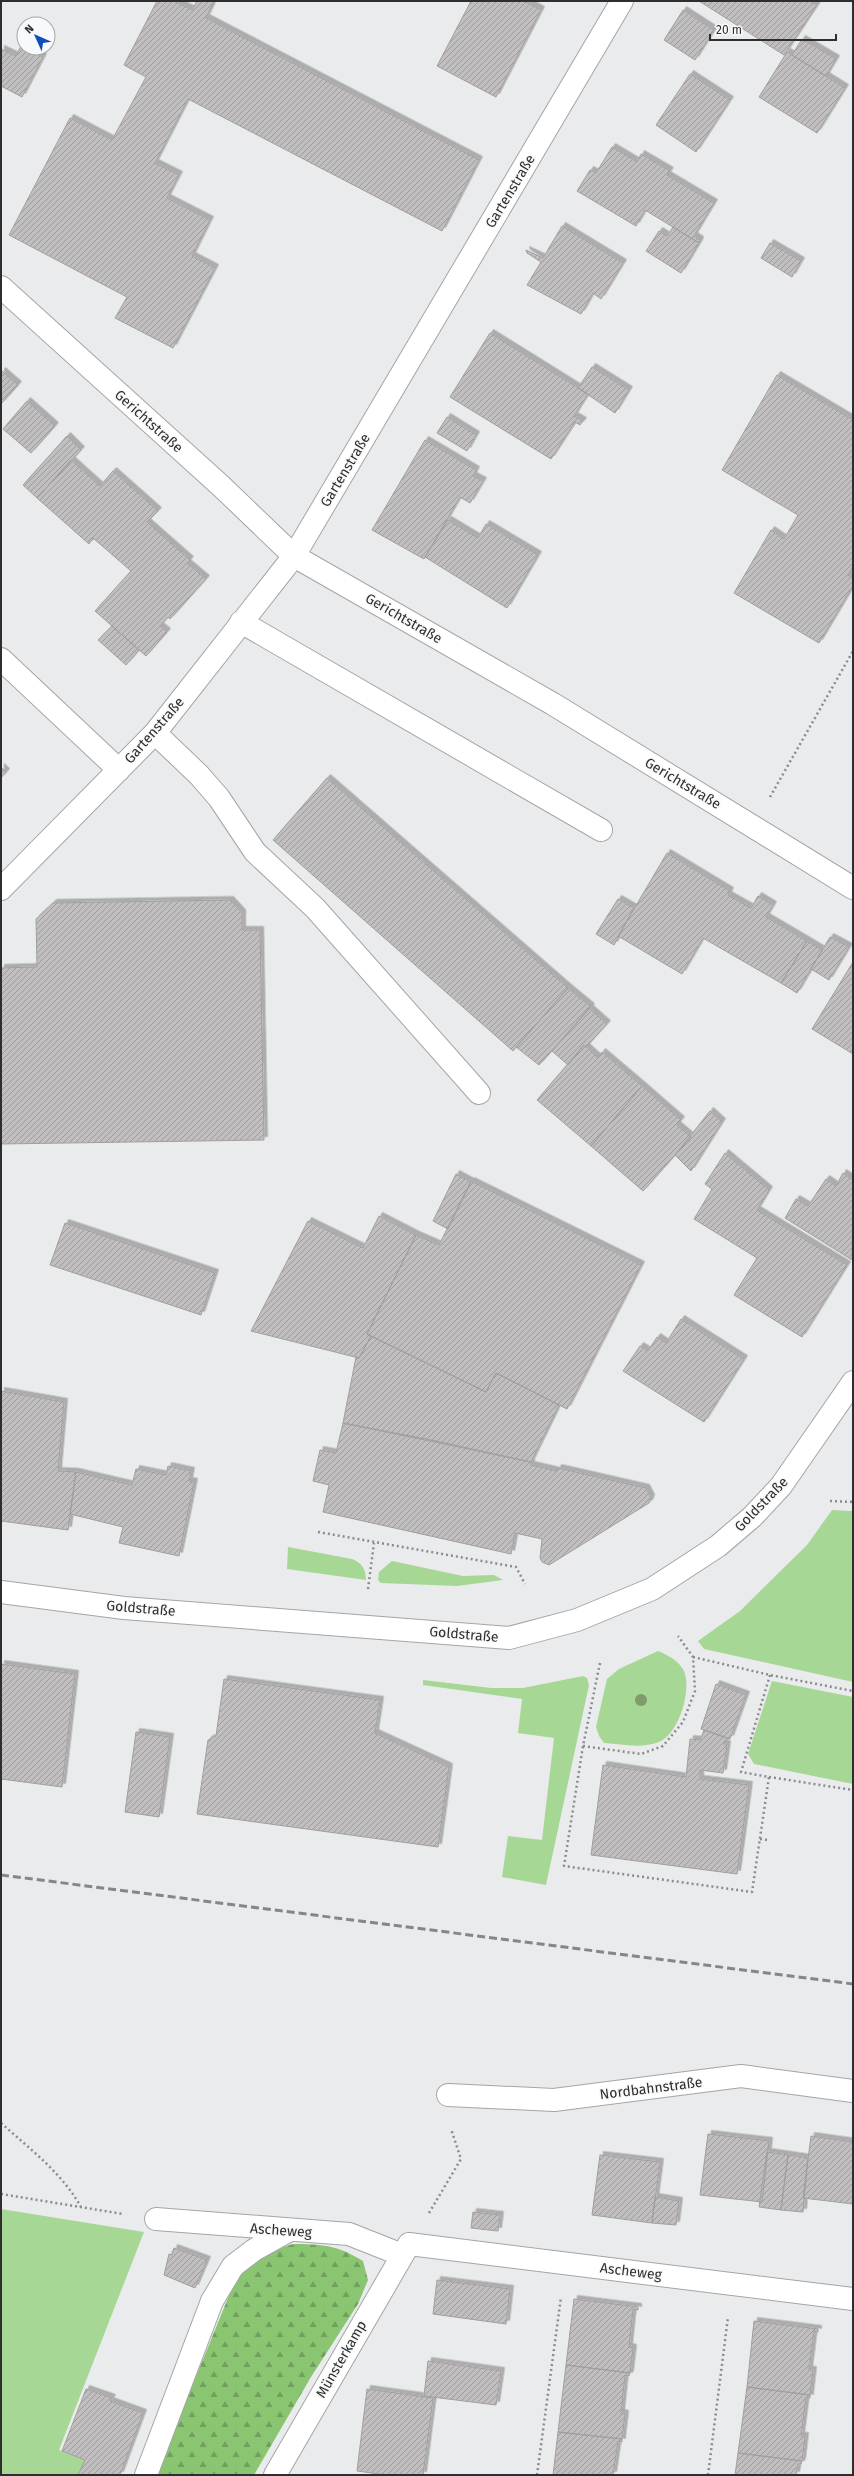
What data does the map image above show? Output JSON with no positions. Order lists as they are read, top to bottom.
{
  "streets": {
    "street": [
      "Gartenstraße",
      "Gerichtstraße",
      "Goldstraße",
      "Nordbahnstraße",
      "Ascheweg",
      "Münsterkamp"
    ]
  },
  "crossings": [
    ["Gartenstraße", "Gerichtstraße"],
    ["Ascheweg", "Münsterkamp"]
  ],
  "scale_bar": "20 m",
  "north": "top left"
}
